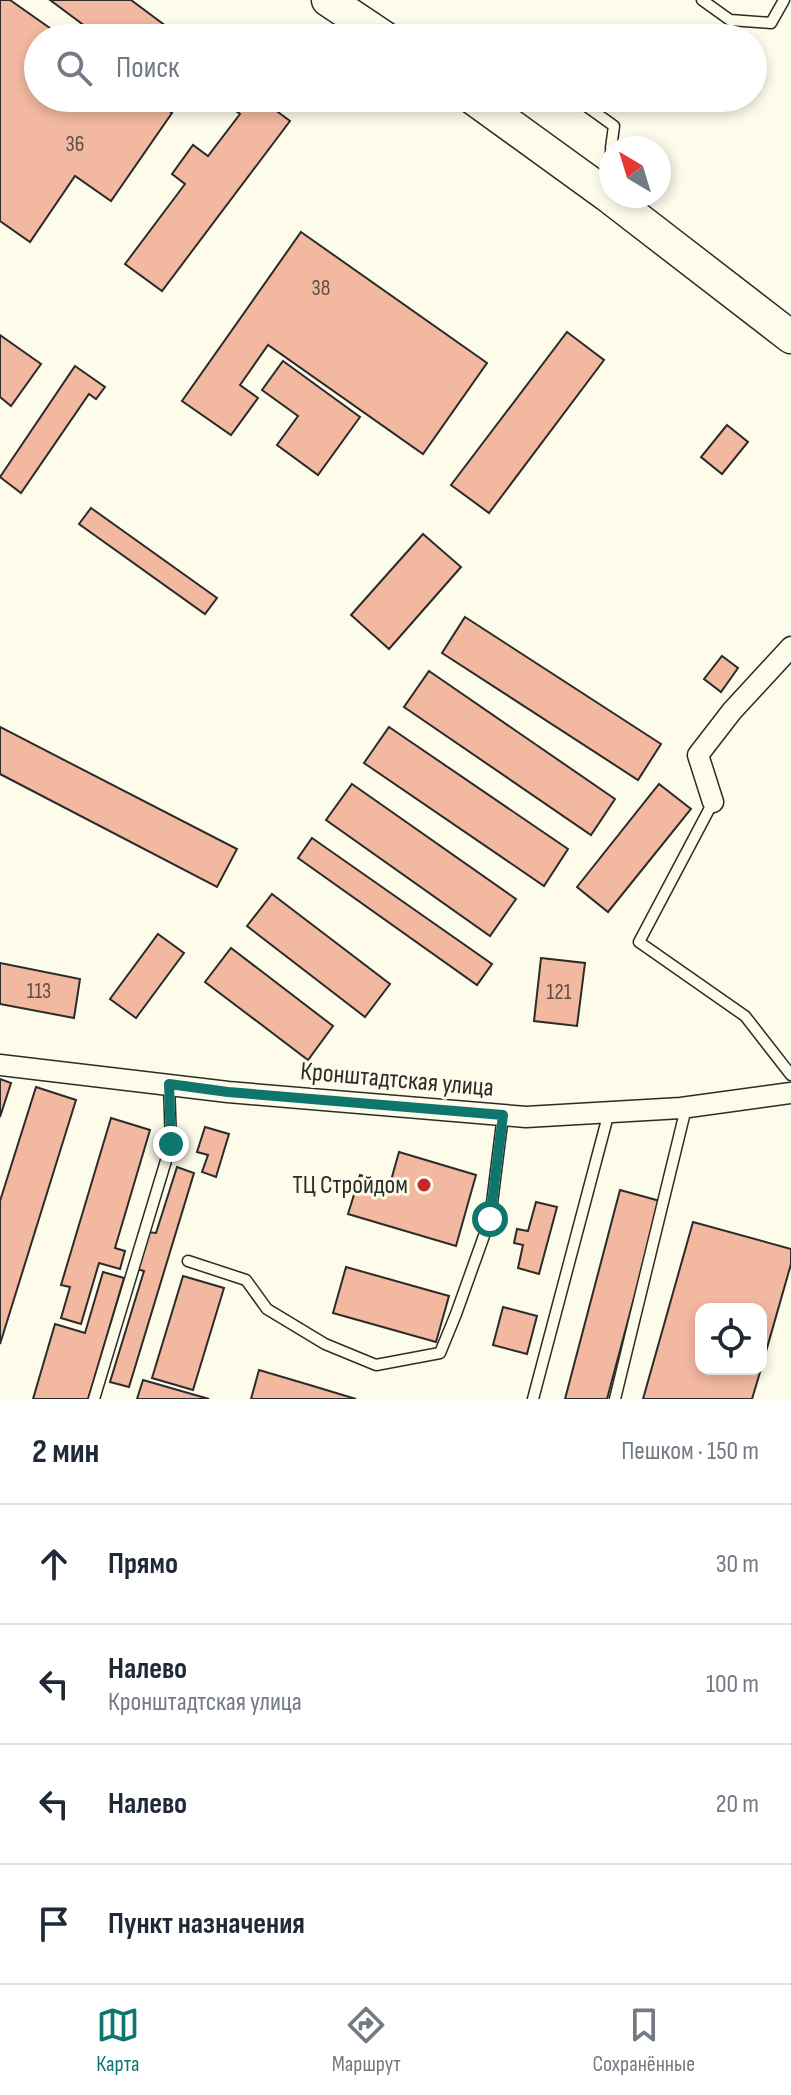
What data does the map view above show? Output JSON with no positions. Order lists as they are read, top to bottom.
{
  "streets": {
    "street": ["Кронштадтская улица"]
  },
  "places": ["ТЦ Стройдом"],
  "house_numbers": [
    "36",
    "38",
    "113",
    "121"
  ],
  "north": "top left",
  "page": {
    "search": "Поиск",
    "heading": ["2 мин", "Пешком · 150 m"],
    "list": [
      ["Прямо", "30 m"],
      ["Налево", "Кронштадтская улица", "100 m"],
      ["Налево", "20 m"],
      "Пункт назначения"
    ],
    "nav": ["Карта", "Маршрут", "Сохранённые"]
  }
}
